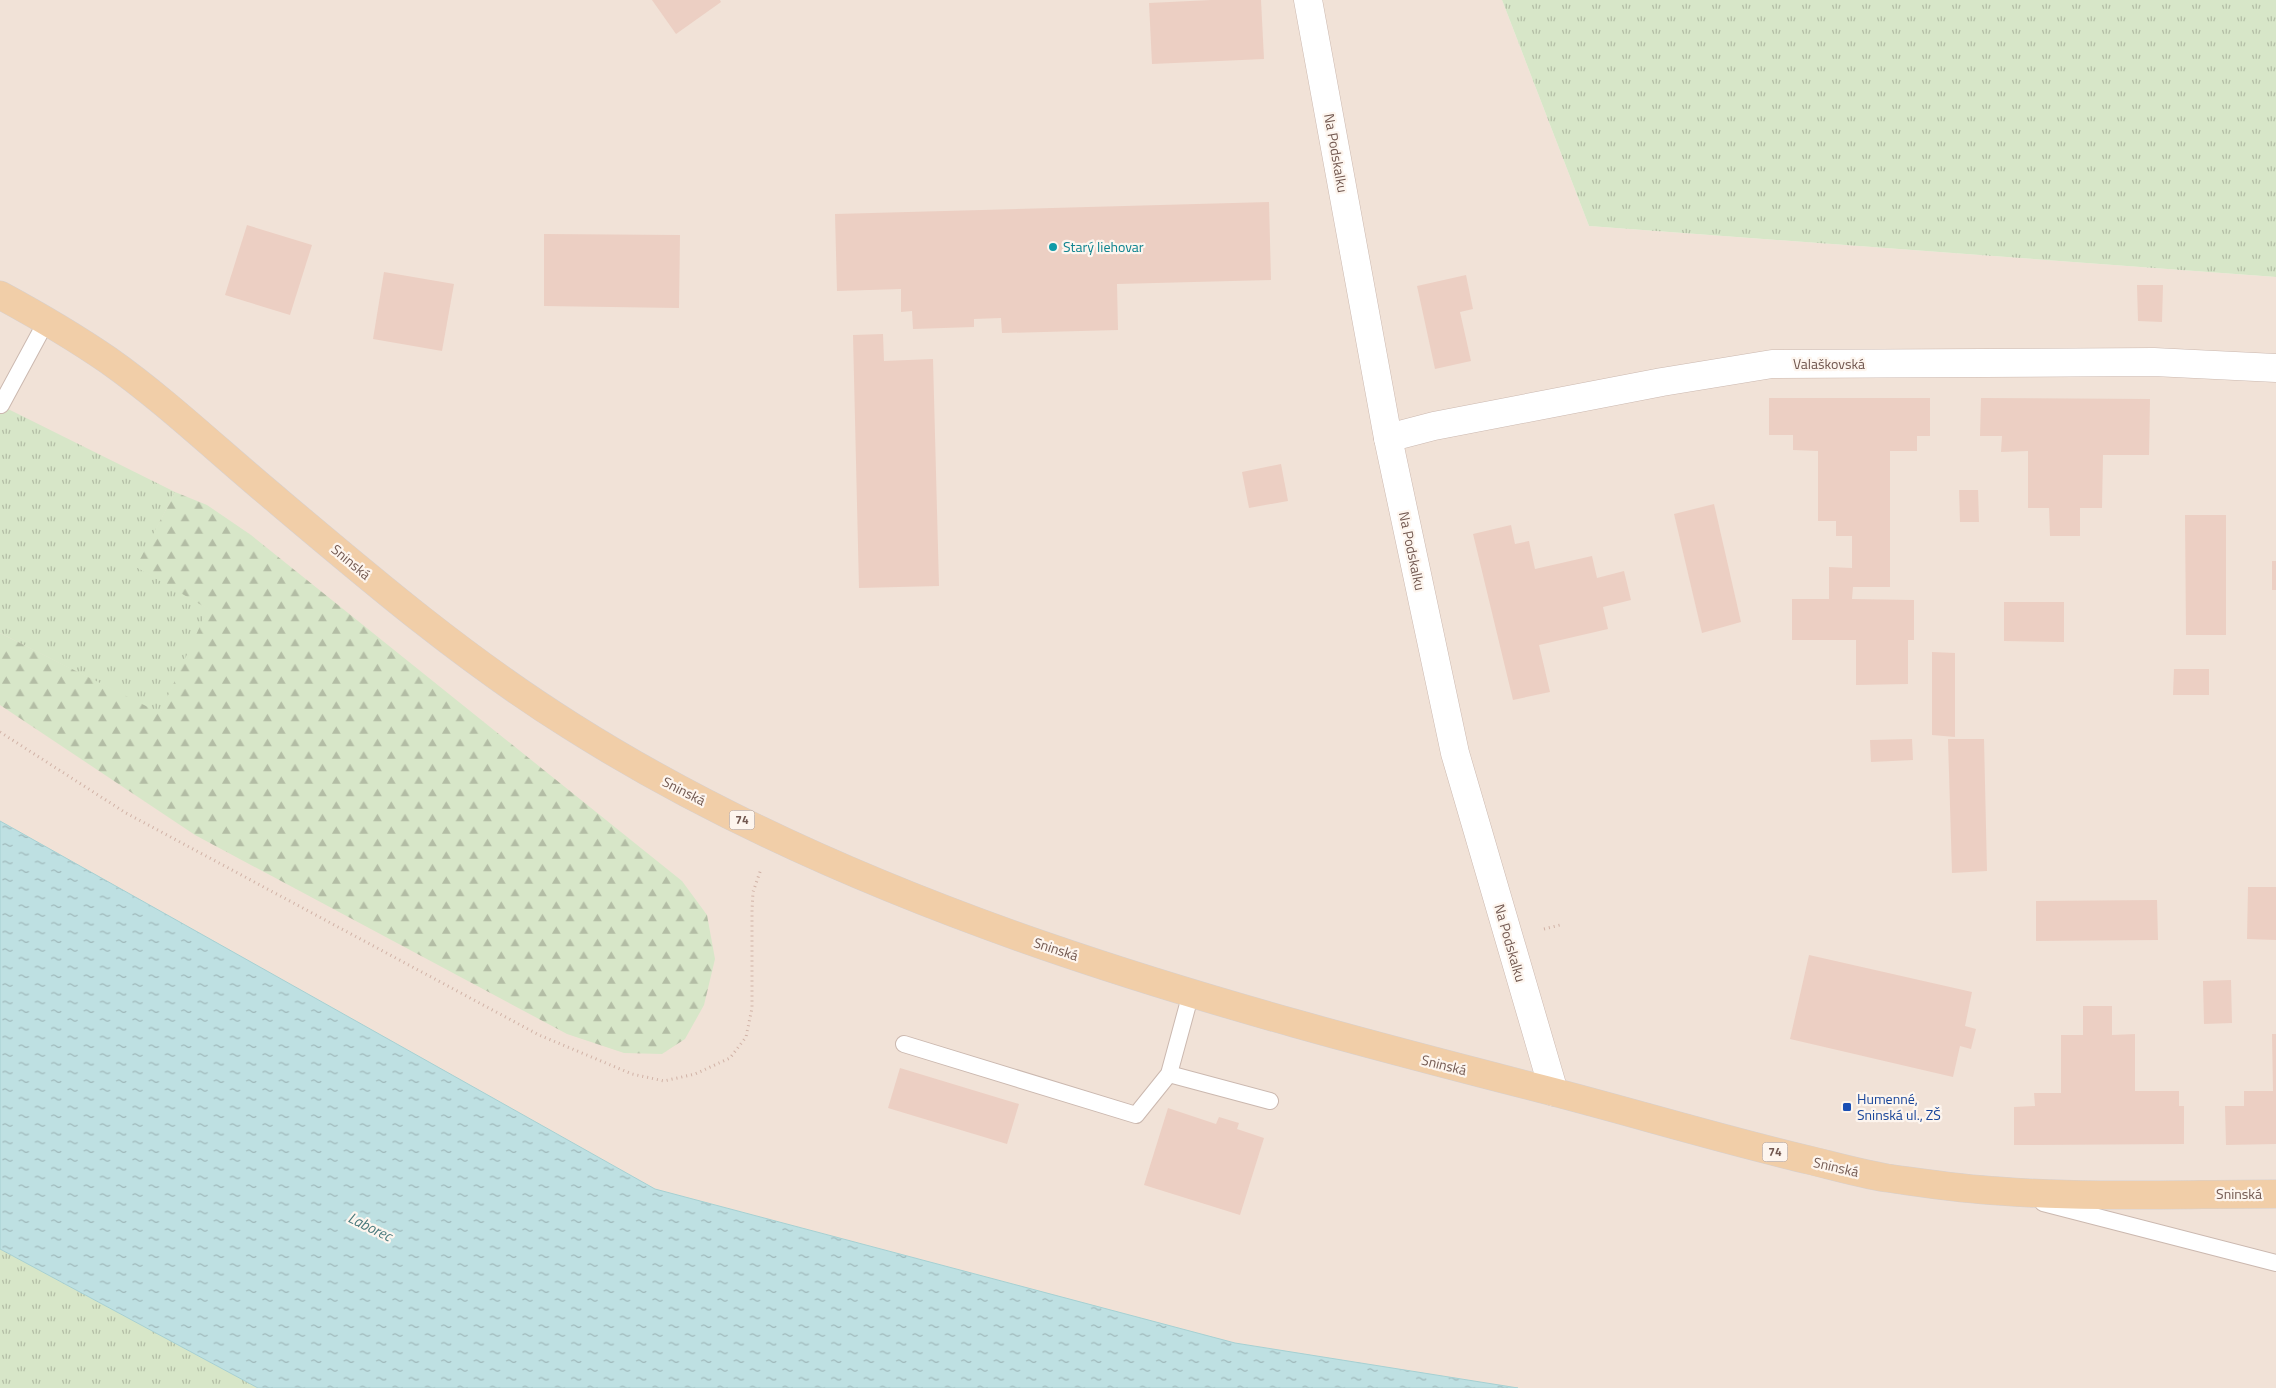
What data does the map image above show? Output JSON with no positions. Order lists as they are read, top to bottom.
{
  "streets": {
    "main road": ["Sninská", "74"],
    "street": ["Na Podskalku", "Valaškovská"]
  },
  "crossings": [
    ["Na Podskalku", "Valaškovská"],
    ["Na Podskalku", "Sninská"]
  ],
  "water": ["Laborec"],
  "places": {
    "other": ["Starý liehovar"],
    "transit": ["Humenné, Sninská ul., ZŠ"]
  }
}
